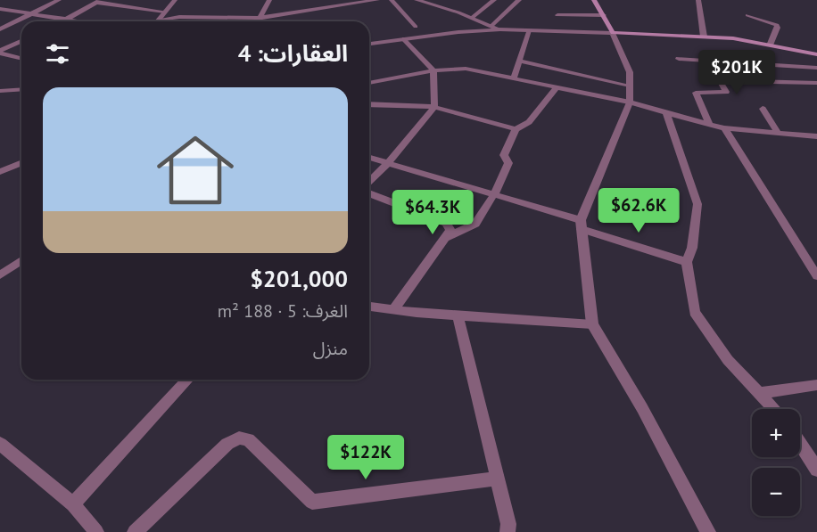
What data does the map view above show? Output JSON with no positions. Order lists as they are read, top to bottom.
{
  "page": {
    "heading": "العقارات: 4",
    "price": [
      "$201K",
      "$62.6K",
      "$64.3K",
      "$122K"
    ],
    "list": [
      {
        "name": "$201,000",
        "note": "الغرف: 5 · 188 m² · منزل"
      }
    ],
    "map_buttons": ["+", "−"]
  }
}
